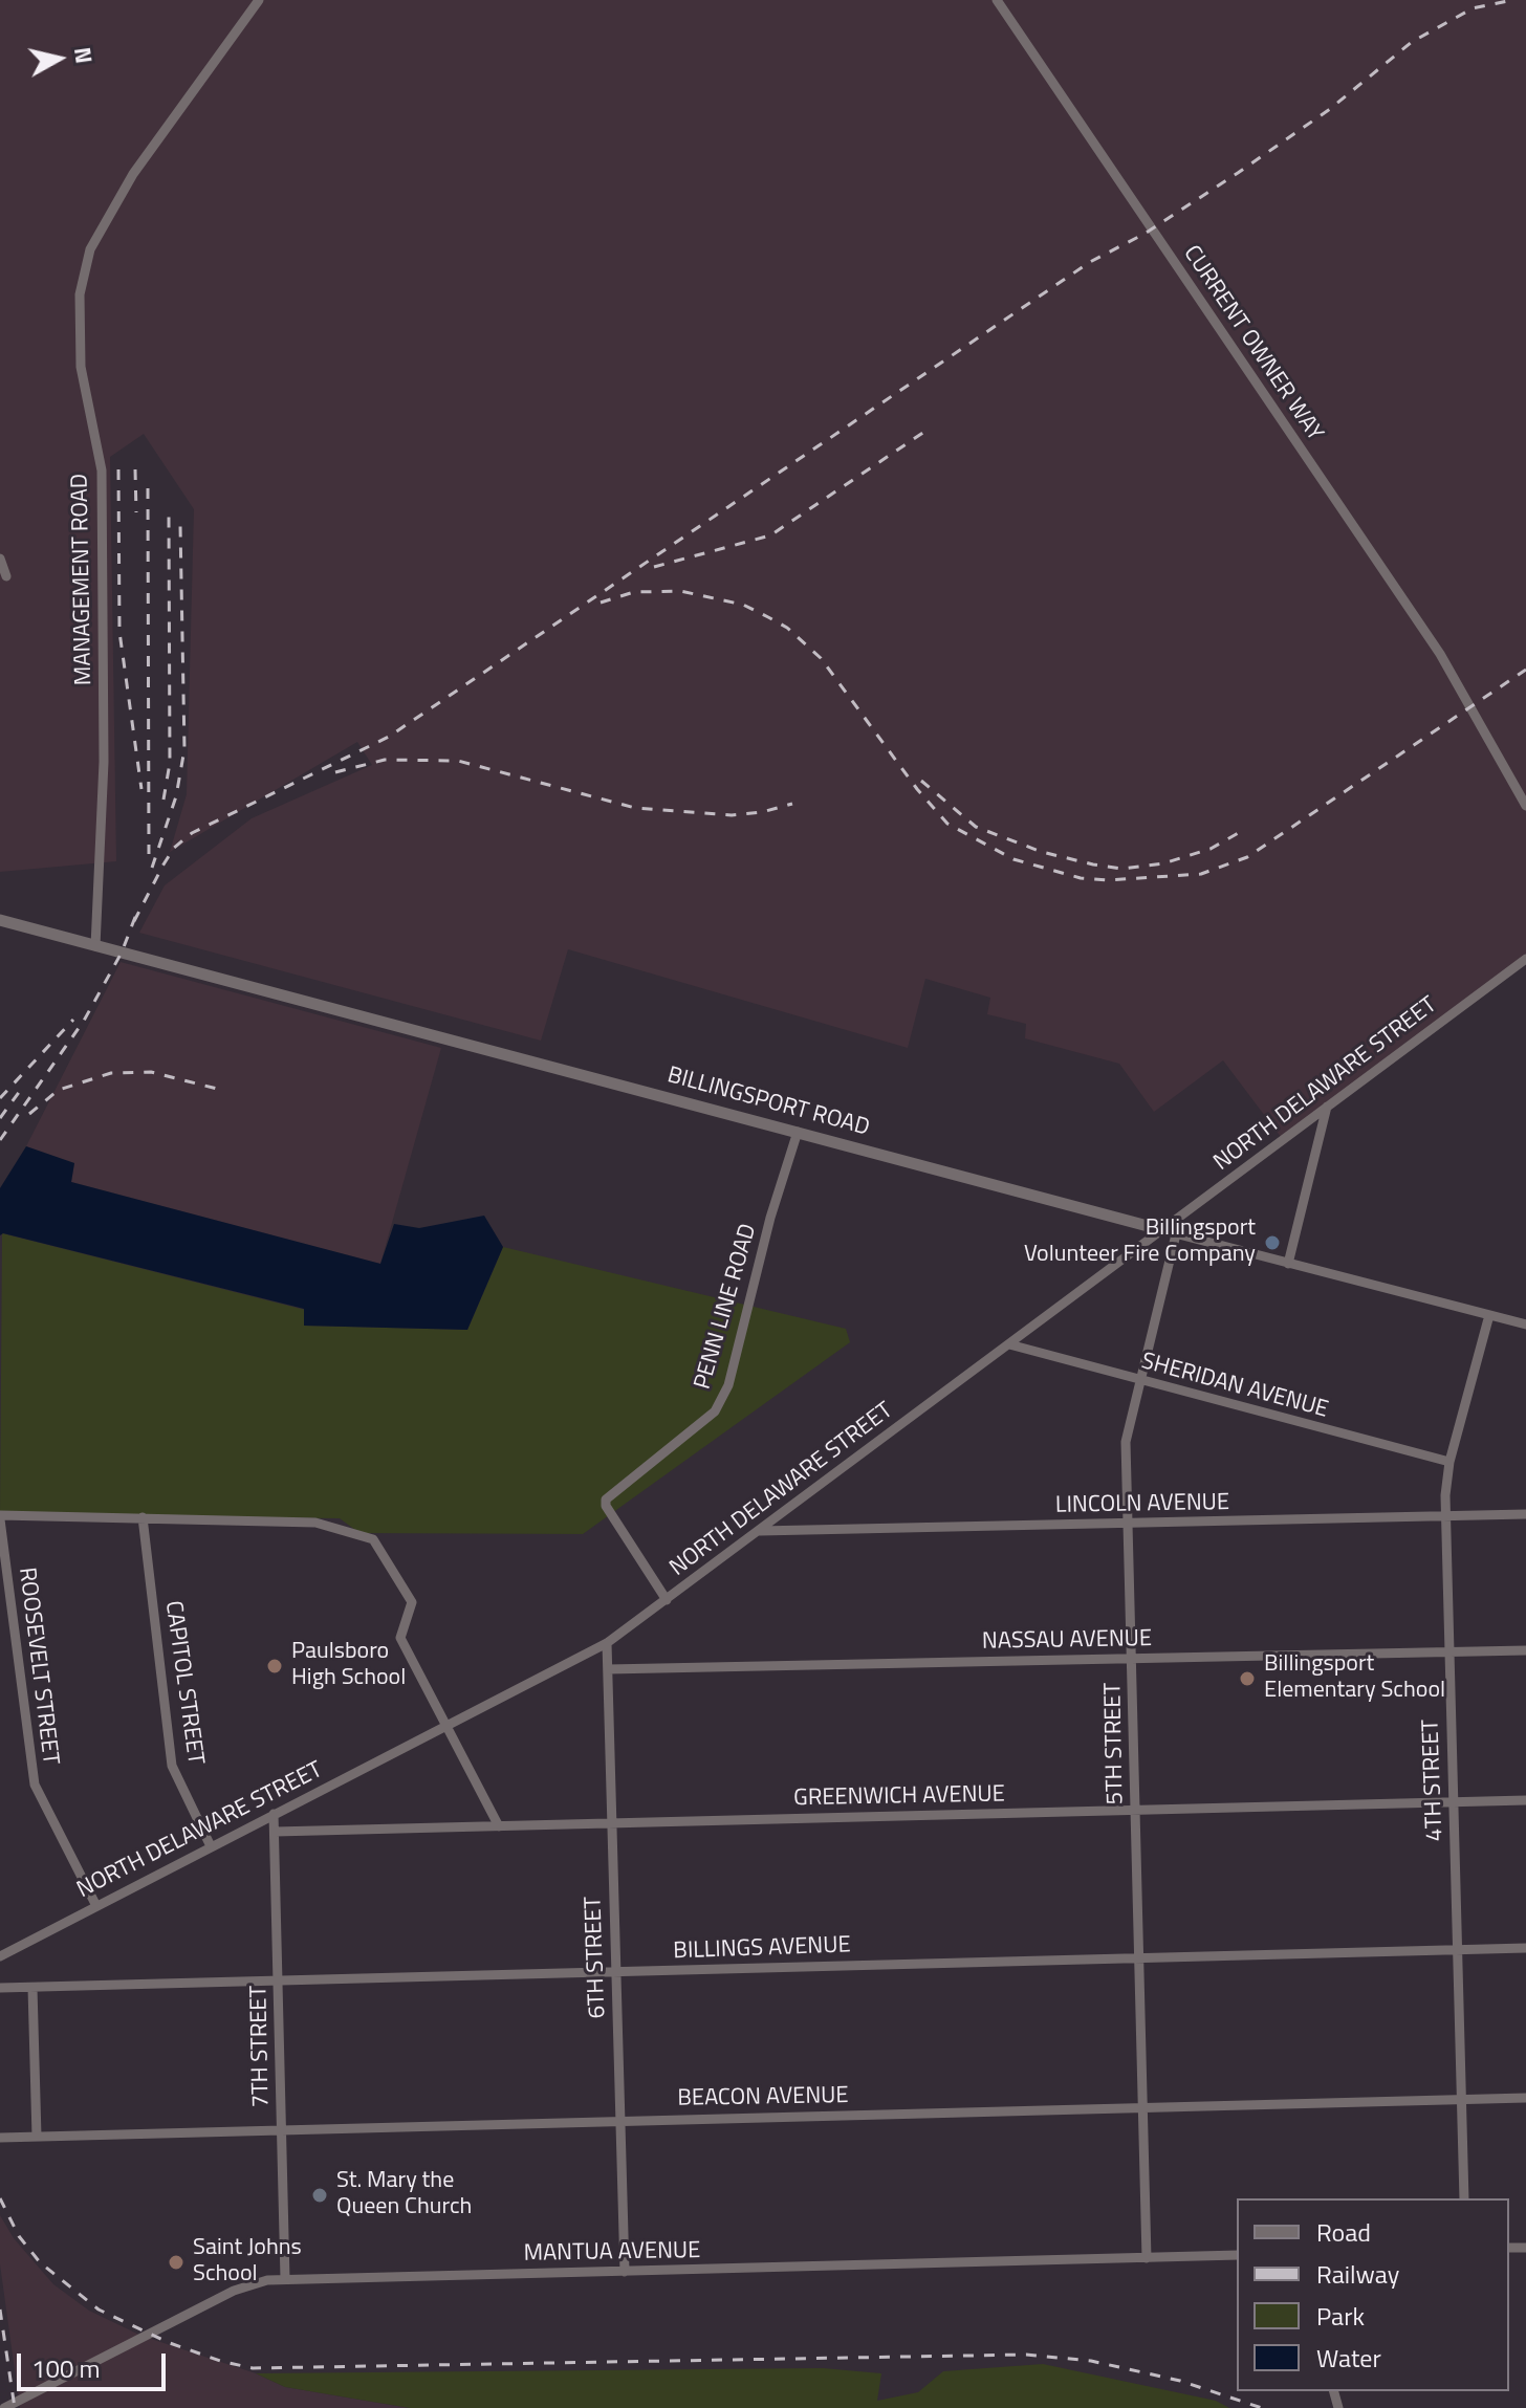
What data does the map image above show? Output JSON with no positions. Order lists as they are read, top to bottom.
{
  "streets": {
    "street": [
      "CURRENT OWNER WAY",
      "MANAGEMENT ROAD",
      "NORTH DELAWARE STREET",
      "BILLINGSPORT ROAD",
      "PENN LINE ROAD",
      "SHERIDAN AVENUE",
      "LINCOLN AVENUE",
      "NASSAU AVENUE",
      "ROOSEVELT STREET",
      "CAPITOL STREET",
      "5TH STREET",
      "4TH STREET",
      "GREENWICH AVENUE",
      "BILLINGS AVENUE",
      "6TH STREET",
      "7TH STREET",
      "BEACON AVENUE",
      "MANTUA AVENUE"
    ]
  },
  "crossings": [
    ["MANAGEMENT ROAD", "BILLINGSPORT ROAD"],
    ["NORTH DELAWARE STREET", "BILLINGSPORT ROAD"],
    ["NORTH DELAWARE STREET", "PENN LINE ROAD"],
    ["NORTH DELAWARE STREET", "SHERIDAN AVENUE"],
    ["NORTH DELAWARE STREET", "LINCOLN AVENUE"],
    ["NORTH DELAWARE STREET", "ROOSEVELT STREET"],
    ["NORTH DELAWARE STREET", "CAPITOL STREET"],
    ["NORTH DELAWARE STREET", "6TH STREET"],
    ["NORTH DELAWARE STREET", "7TH STREET"],
    ["BILLINGSPORT ROAD", "PENN LINE ROAD"],
    ["BILLINGSPORT ROAD", "5TH STREET"],
    ["BILLINGSPORT ROAD", "4TH STREET"],
    ["SHERIDAN AVENUE", "5TH STREET"],
    ["SHERIDAN AVENUE", "4TH STREET"],
    ["LINCOLN AVENUE", "5TH STREET"],
    ["LINCOLN AVENUE", "4TH STREET"],
    ["NASSAU AVENUE", "5TH STREET"],
    ["NASSAU AVENUE", "4TH STREET"],
    ["NASSAU AVENUE", "6TH STREET"],
    ["5TH STREET", "GREENWICH AVENUE"],
    ["5TH STREET", "BILLINGS AVENUE"],
    ["5TH STREET", "BEACON AVENUE"],
    ["5TH STREET", "MANTUA AVENUE"],
    ["4TH STREET", "GREENWICH AVENUE"],
    ["4TH STREET", "BILLINGS AVENUE"],
    ["4TH STREET", "BEACON AVENUE"],
    ["GREENWICH AVENUE", "6TH STREET"],
    ["GREENWICH AVENUE", "7TH STREET"],
    ["BILLINGS AVENUE", "6TH STREET"],
    ["BILLINGS AVENUE", "7TH STREET"],
    ["6TH STREET", "BEACON AVENUE"],
    ["6TH STREET", "MANTUA AVENUE"],
    ["7TH STREET", "BEACON AVENUE"],
    ["7TH STREET", "MANTUA AVENUE"]
  ],
  "places": [
    "Billingsport Volunteer Fire Company",
    "Paulsboro High School",
    "Billingsport Elementary School",
    "St. Mary the Queen Church",
    "Saint Johns School"
  ],
  "legend": [
    "Road",
    "Railway",
    "Park",
    "Water"
  ],
  "scale_bar": "100 m",
  "north": "right"
}
